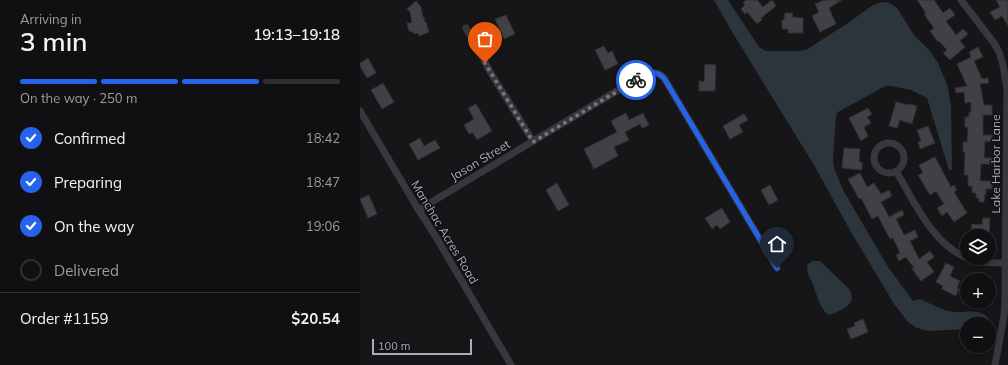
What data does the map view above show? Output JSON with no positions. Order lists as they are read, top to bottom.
{
  "streets": {
    "street": ["Jason Street", "Lake Harbor Lane", "Manchac Acres Road"]
  },
  "crossings": [
    ["Jason Street", "Manchac Acres Road"]
  ],
  "scale_bar": "100 m",
  "page": {
    "heading": ["3 min", "Arriving in", "19:13–19:18"],
    "panel": ["Order #1159", "$20.54"],
    "bar": "On the way · 250 m",
    "list": [
      ["Confirmed", "18:42"],
      ["Preparing", "18:47"],
      ["On the way", "19:06"],
      "Delivered"
    ],
    "map_buttons": ["+", "−"],
    "scale": "100 m"
  }
}
